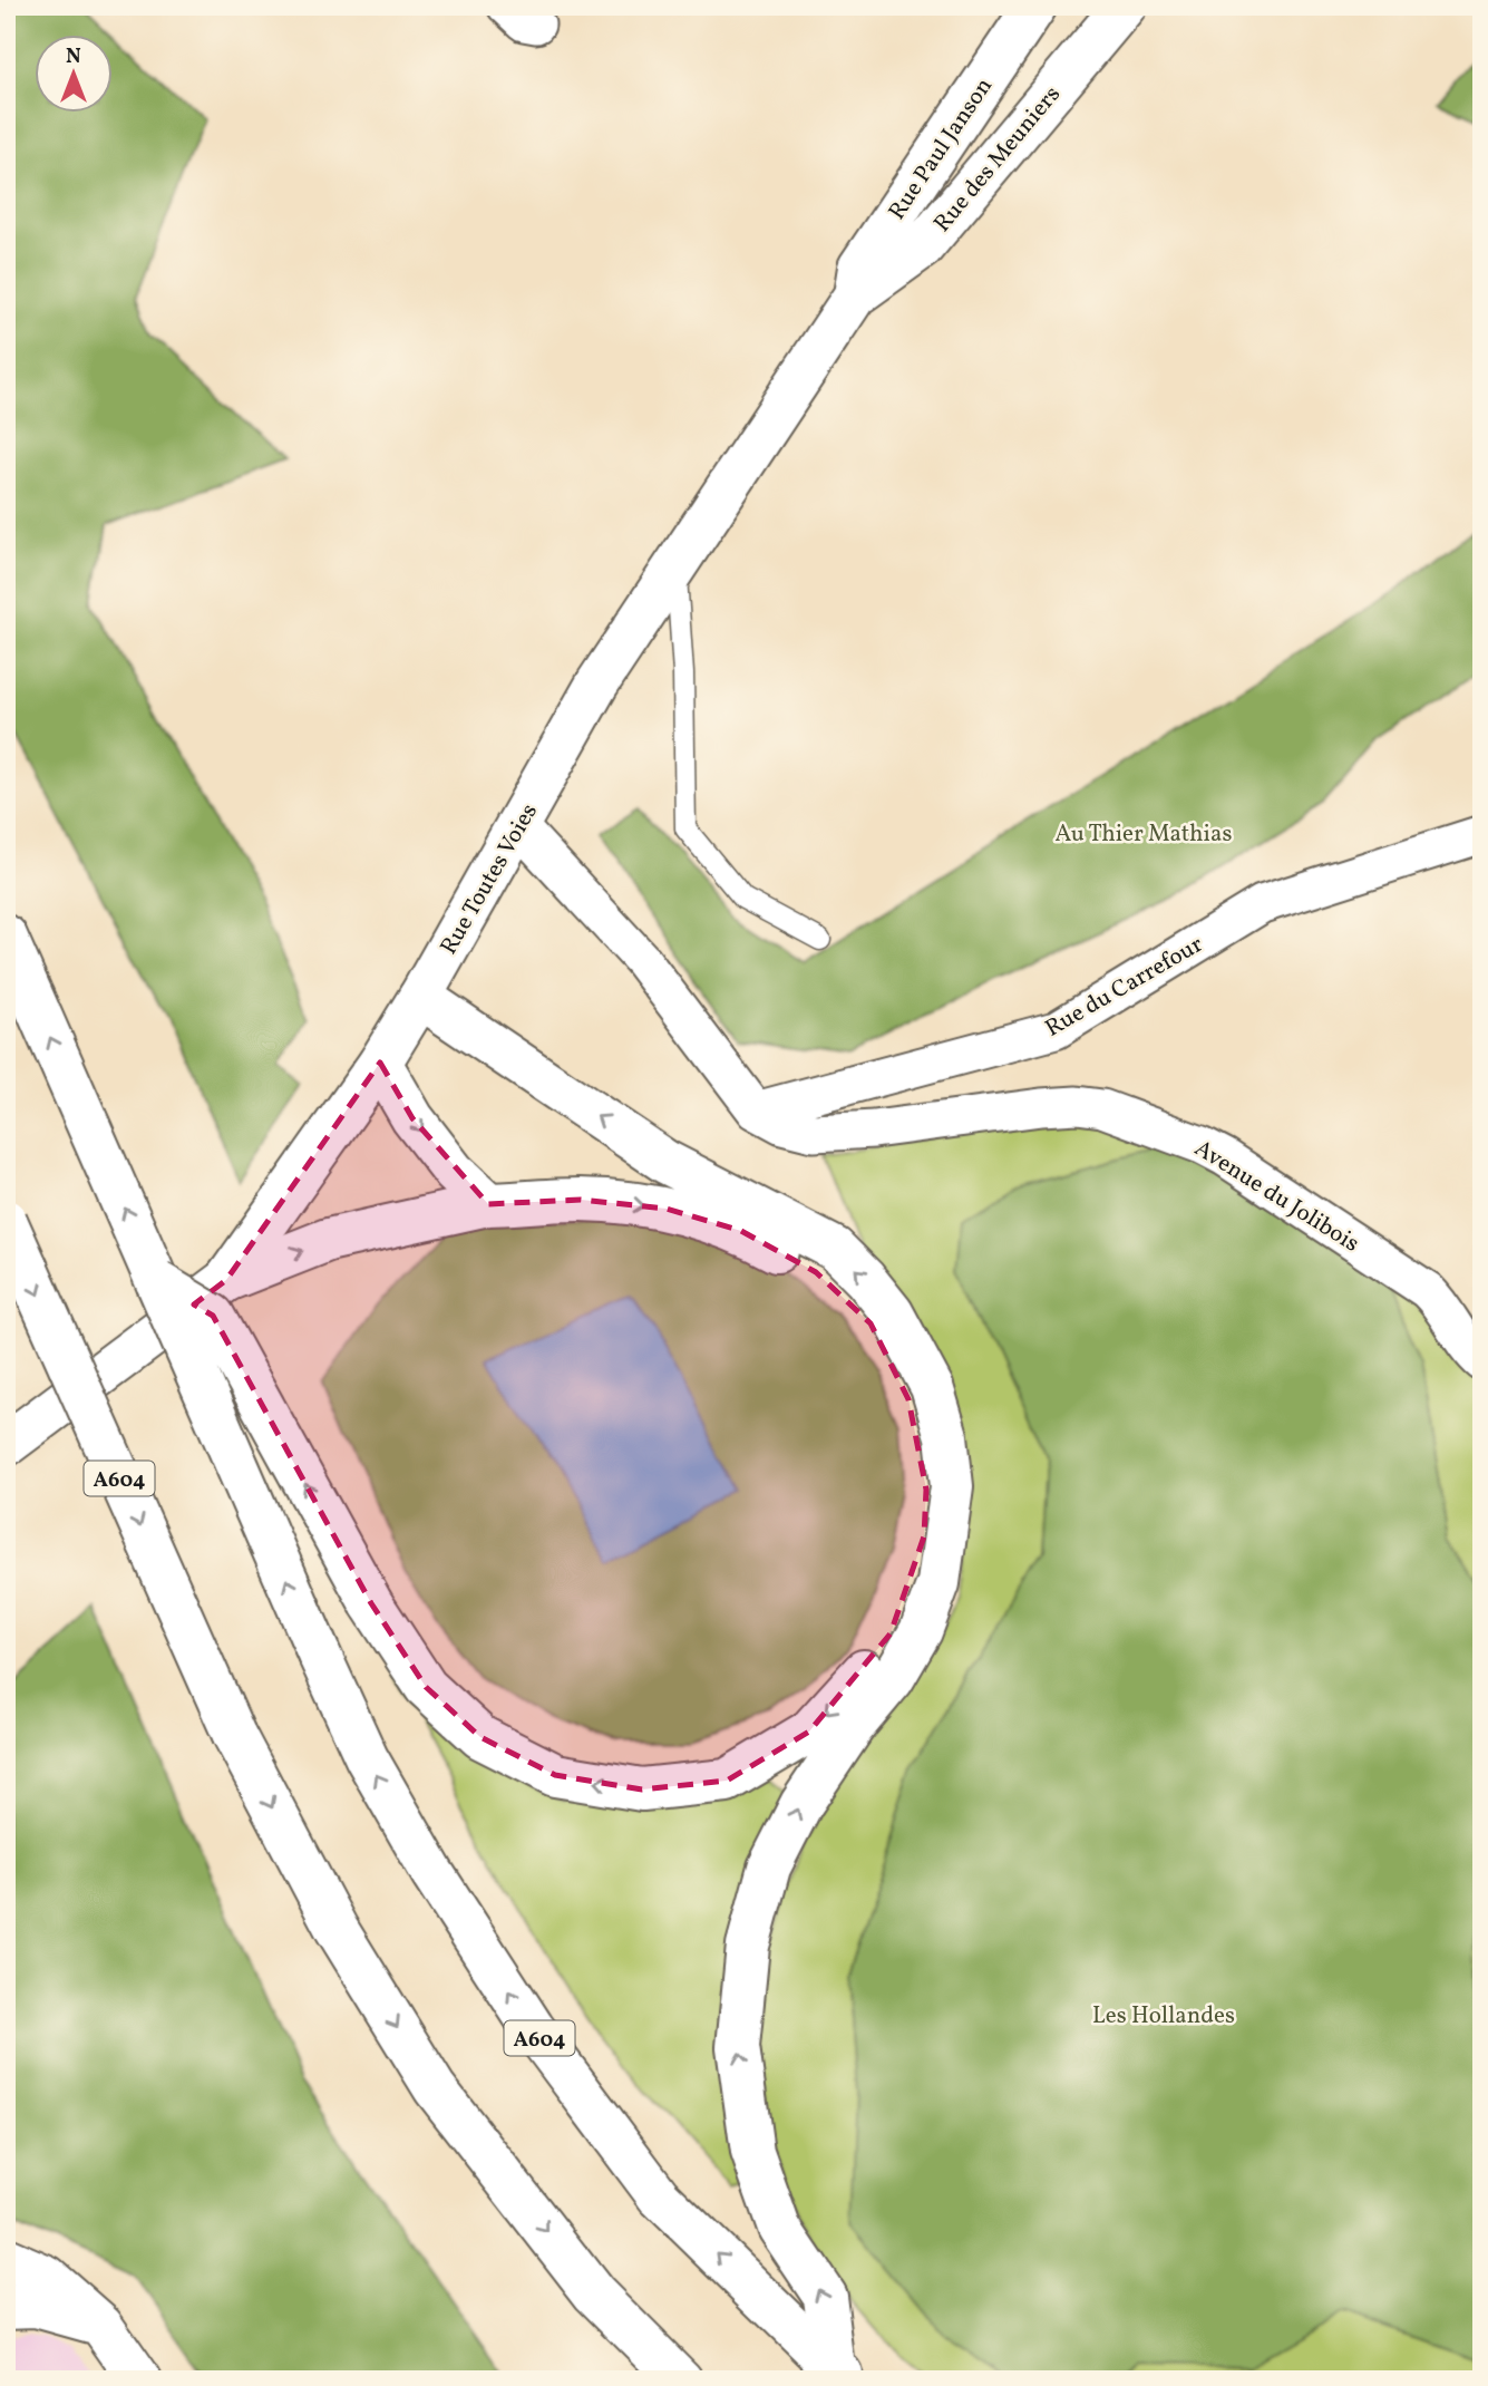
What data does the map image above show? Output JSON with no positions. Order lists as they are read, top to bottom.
{
  "streets": {
    "main road": [
      "Rue Paul Janson",
      "Rue des Meuniers",
      "Rue Toutes Voies",
      "A604"
    ],
    "street": ["Rue du Carrefour", "Avenue du Jolibois"]
  },
  "crossings": [
    ["Rue Paul Janson", "Rue des Meuniers"],
    ["Rue Paul Janson", "Rue Toutes Voies"],
    ["Rue des Meuniers", "Rue Toutes Voies"],
    ["Rue du Carrefour", "Avenue du Jolibois"]
  ],
  "parks": ["Au Thier Mathias", "Les Hollandes"],
  "north": "top"
}
